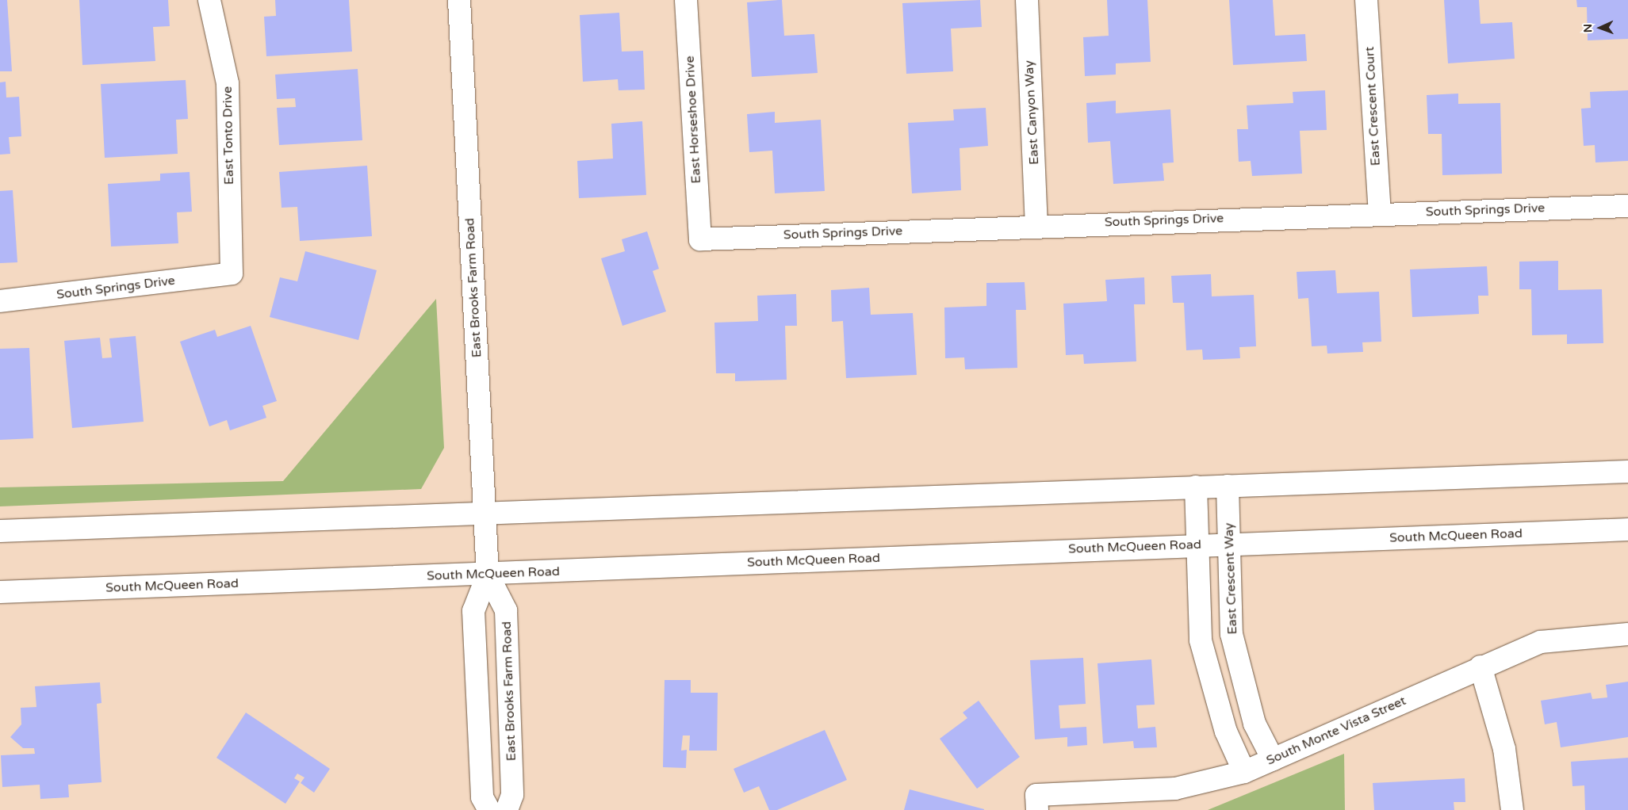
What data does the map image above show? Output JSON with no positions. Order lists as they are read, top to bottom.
{
  "streets": {
    "street": [
      "East Crescent Court",
      "East Canyon Way",
      "East Horseshoe Drive",
      "East Tonto Drive",
      "South Springs Drive",
      "East Brooks Farm Road",
      "South McQueen Road",
      "East Crescent Way",
      "South Monte Vista Street"
    ]
  },
  "crossings": [
    ["East Crescent Court", "South Springs Drive"],
    ["East Canyon Way", "South Springs Drive"],
    ["East Horseshoe Drive", "South Springs Drive"],
    ["East Tonto Drive", "South Springs Drive"],
    ["East Brooks Farm Road", "South McQueen Road"],
    ["South McQueen Road", "East Crescent Way"],
    ["East Crescent Way", "South Monte Vista Street"]
  ],
  "north": "left"
}
